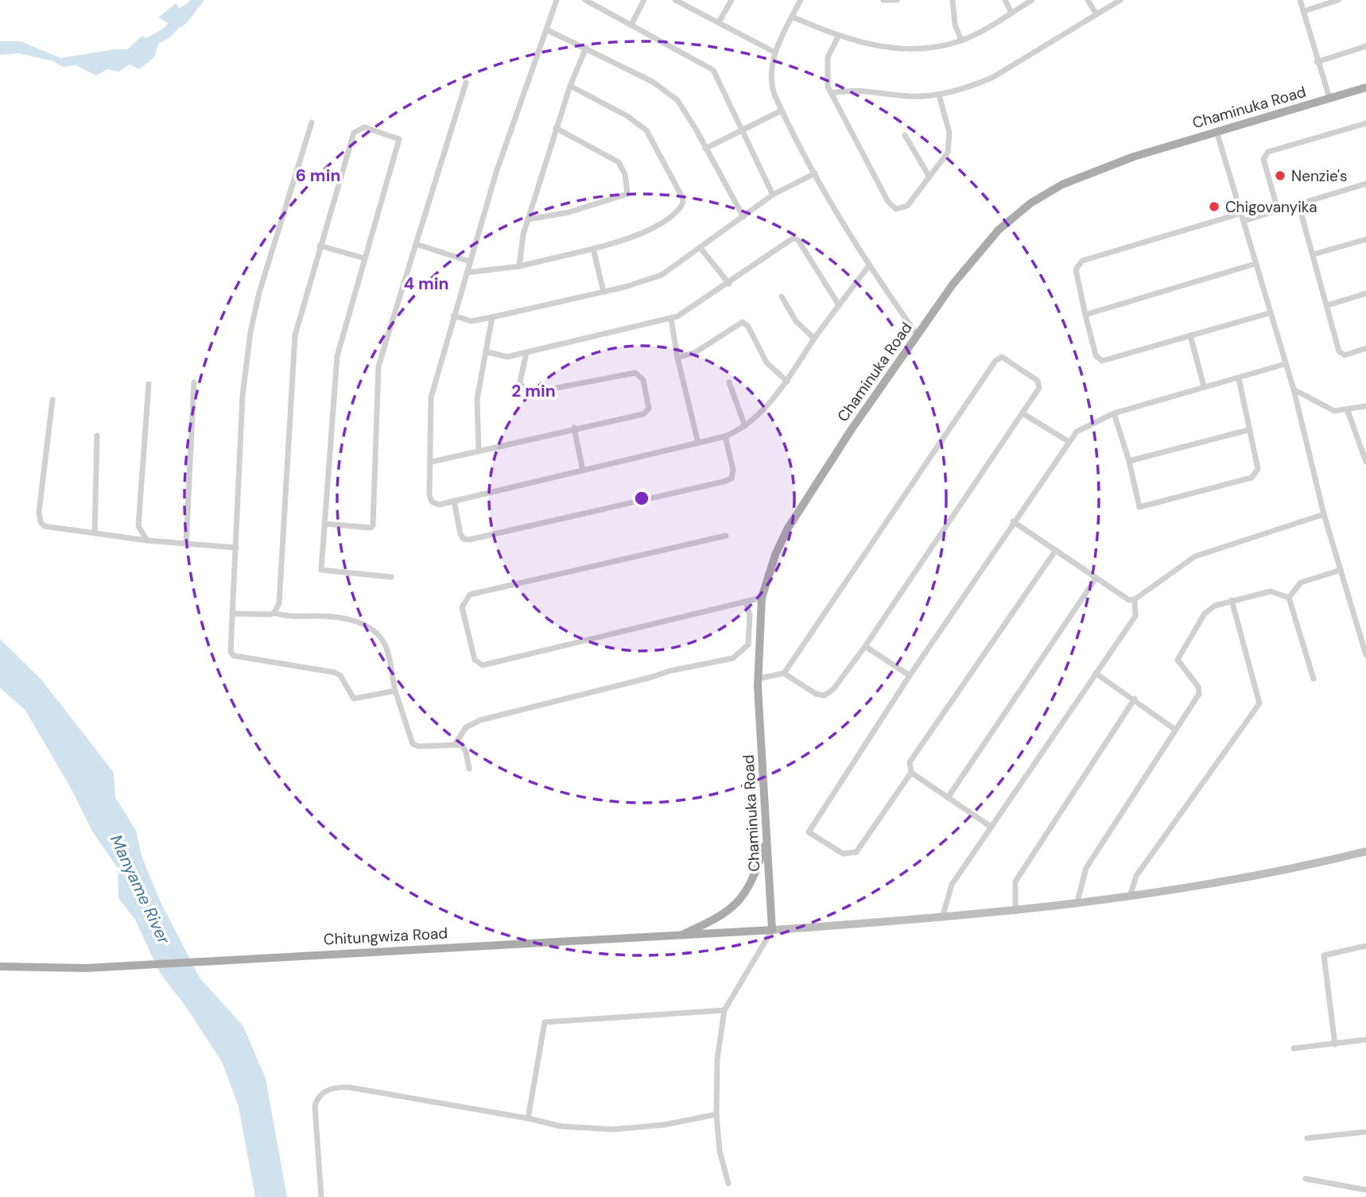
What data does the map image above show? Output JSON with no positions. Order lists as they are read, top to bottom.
{
  "streets": {
    "main road": ["Chaminuka Road", "Chitungwiza Road"]
  },
  "crossings": [
    ["Chaminuka Road", "Chitungwiza Road"]
  ],
  "water": ["Manyame River"],
  "places": ["Nenzie's", "Chigovanyika"],
  "rings": ["6 min", "4 min", "2 min"]
}
